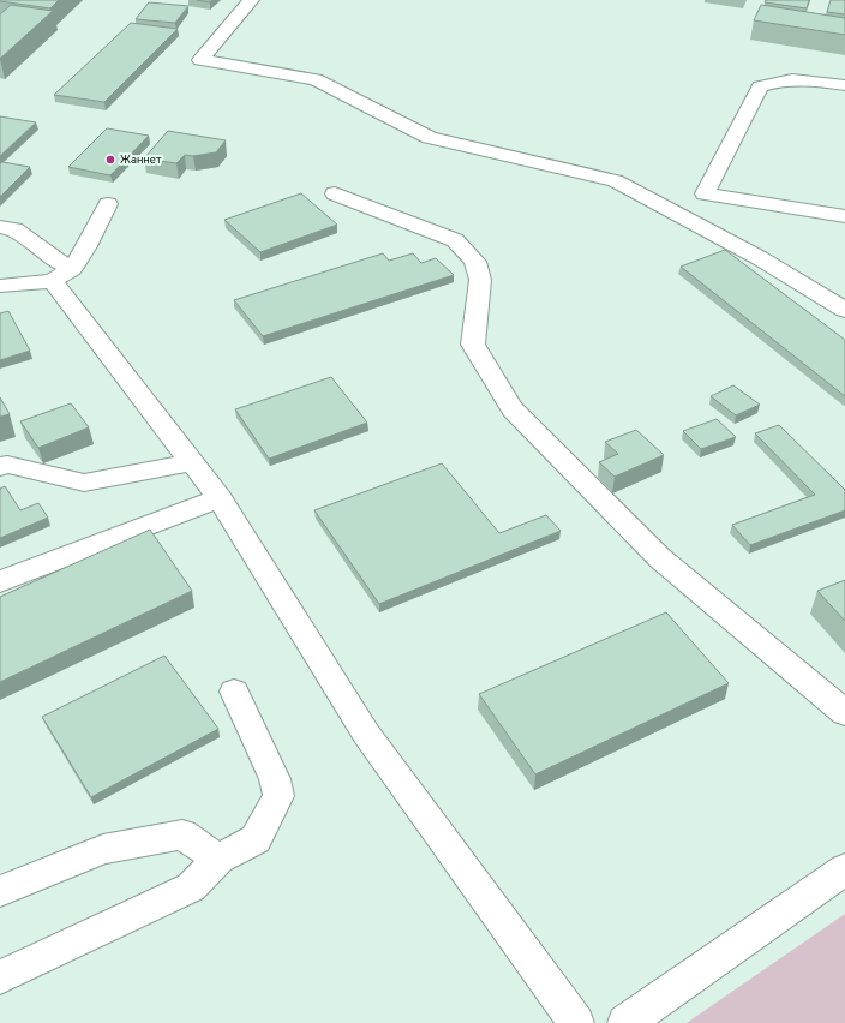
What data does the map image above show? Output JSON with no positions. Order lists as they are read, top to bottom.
{
  "places": ["Жаннет"]
}
